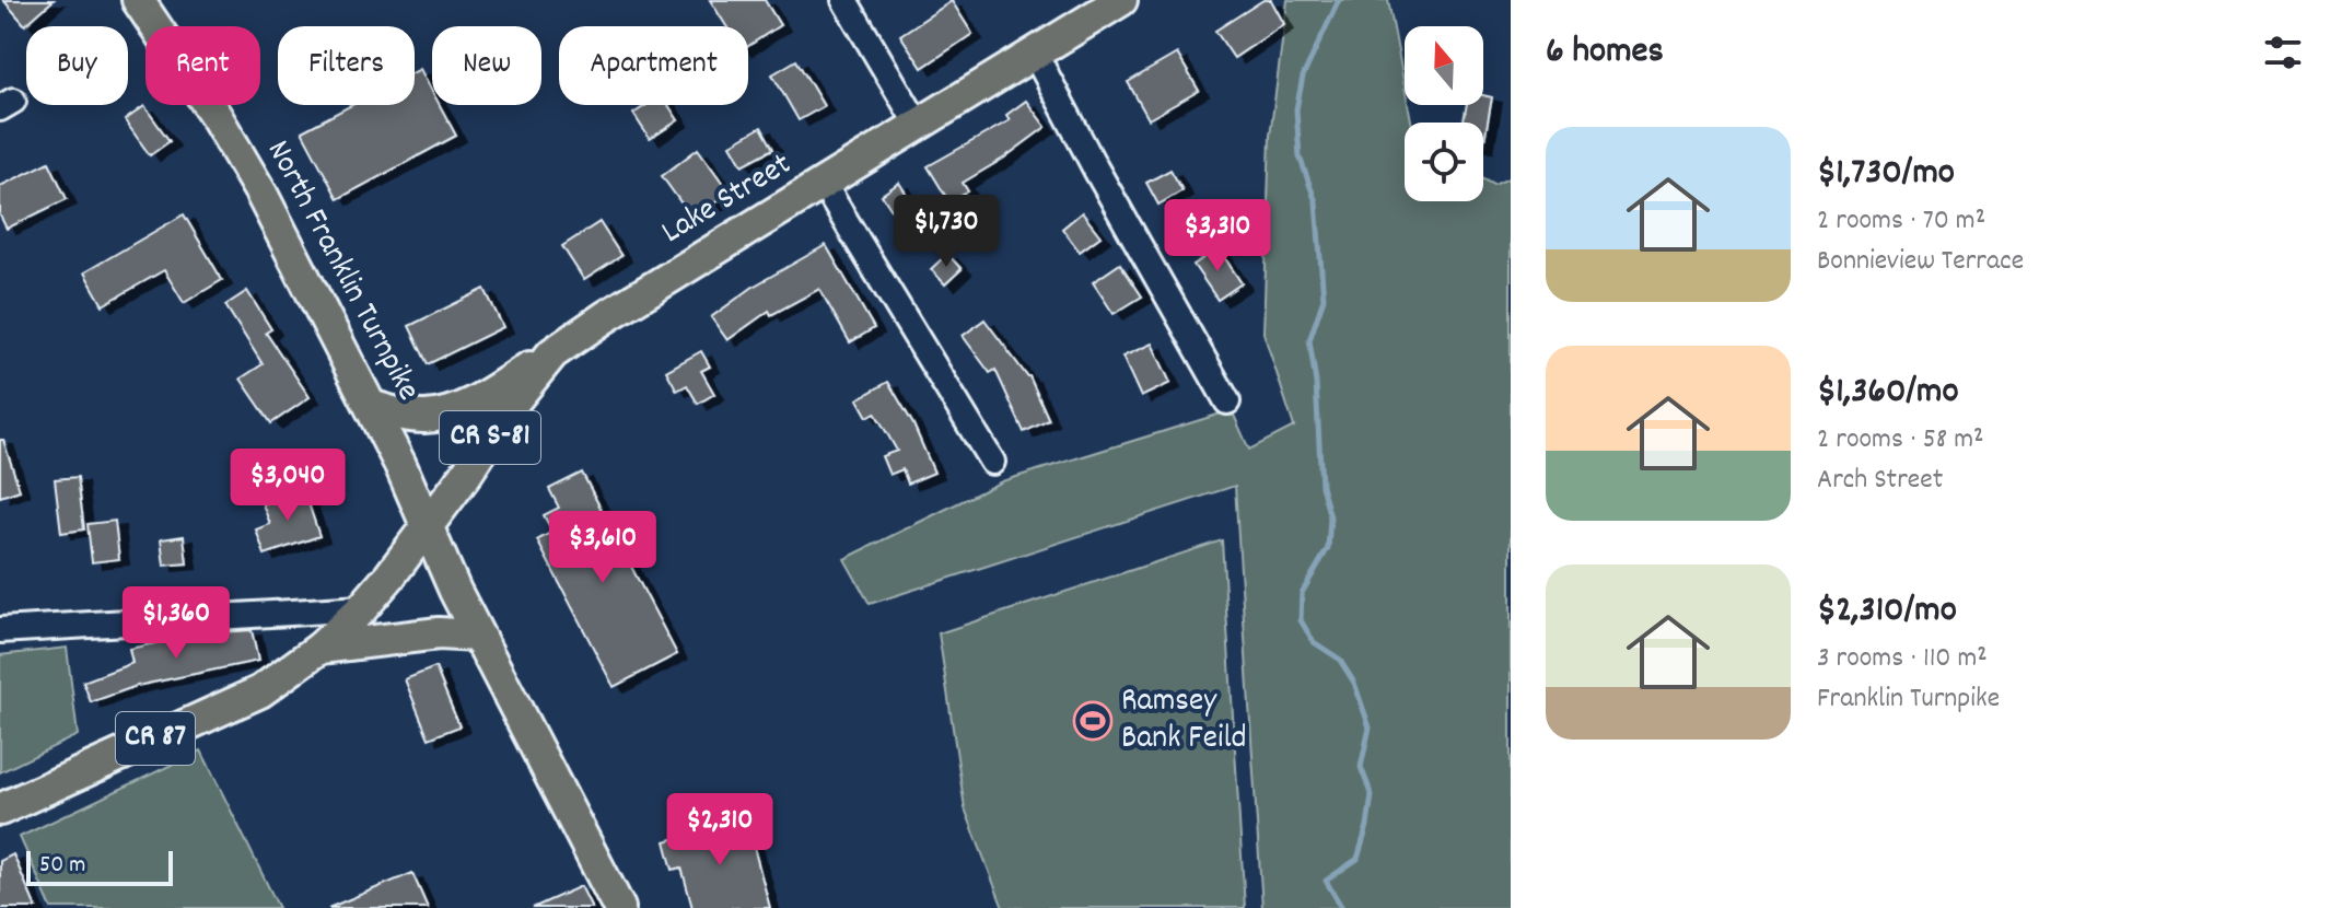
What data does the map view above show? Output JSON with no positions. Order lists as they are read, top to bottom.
{
  "streets": {
    "main road": [
      "Lake Street",
      "North Franklin Turnpike",
      "CR S-81",
      "CR 87"
    ]
  },
  "crossings": [
    ["Lake Street", "North Franklin Turnpike"],
    ["Lake Street", "CR 87"]
  ],
  "places": {
    "sports": ["Ramsey Bank Feild"]
  },
  "scale_bar": "50 m",
  "north": "top",
  "page": {
    "heading": "6 homes",
    "chip": [
      "Buy",
      "Rent",
      "Filters",
      "New",
      "Apartment"
    ],
    "list": [
      {
        "name": "$1,730/mo",
        "note": "2 rooms · 70 m² · Bonnieview Terrace"
      },
      {
        "name": "$1,360/mo",
        "note": "2 rooms · 58 m² · Arch Street"
      },
      {
        "name": "$2,310/mo",
        "note": "3 rooms · 110 m² · Franklin Turnpike"
      }
    ],
    "price": [
      "$1,730",
      "$3,310",
      "$3,040",
      "$3,610",
      "$1,360",
      "$2,310"
    ],
    "scale": "50 m"
  }
}
